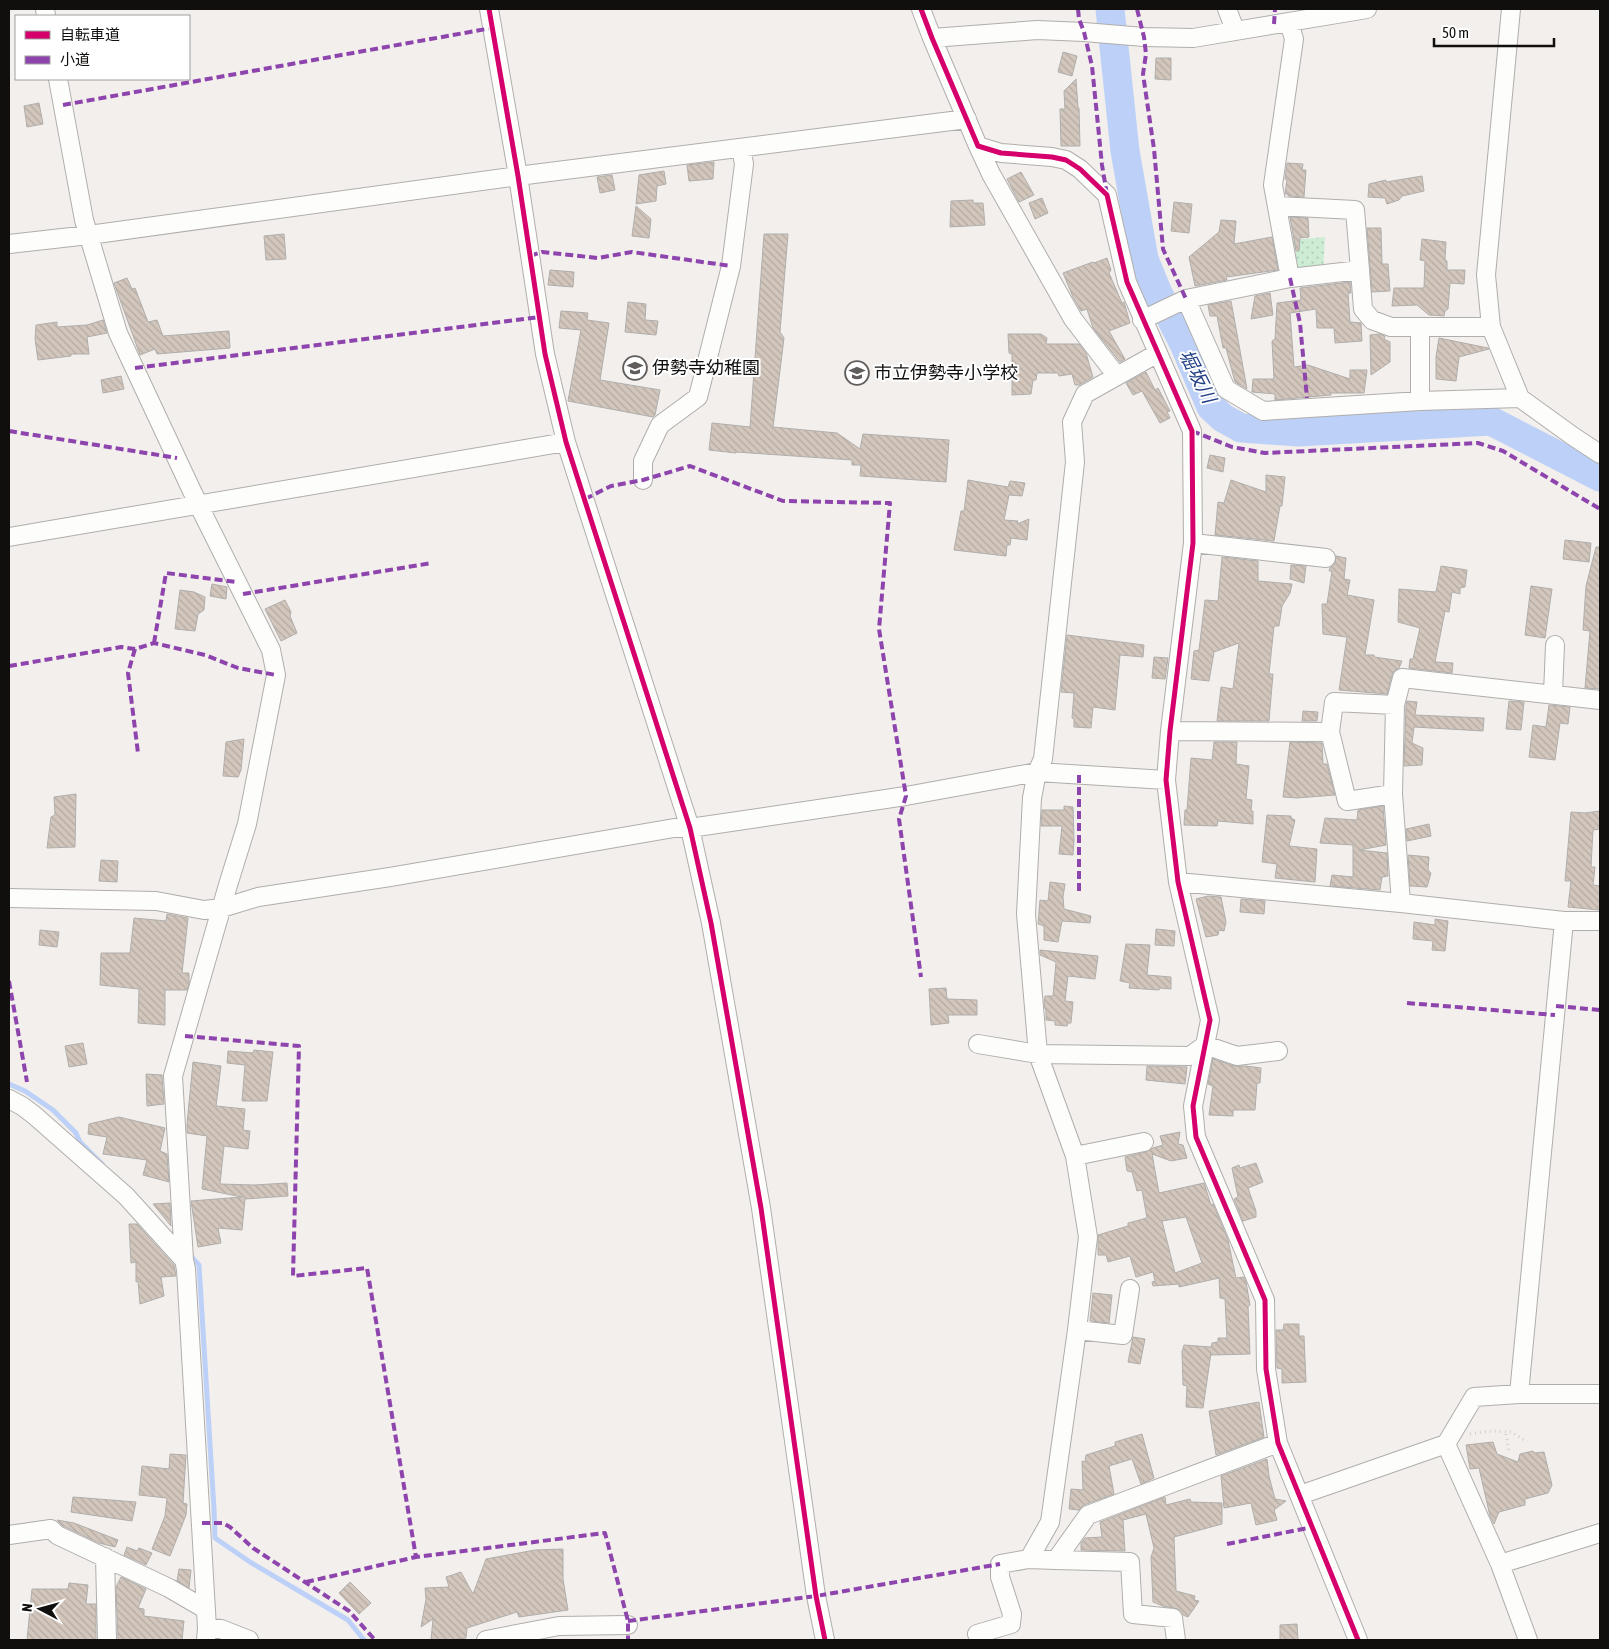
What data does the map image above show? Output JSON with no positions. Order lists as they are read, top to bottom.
{
  "water": ["堀坂川"],
  "places": {
    "school or university": ["伊勢寺幼稚園", "市立伊勢寺小学校"]
  },
  "legend": ["自転車道", "小道"],
  "scale_bar": "50 m",
  "north": "left"
}
